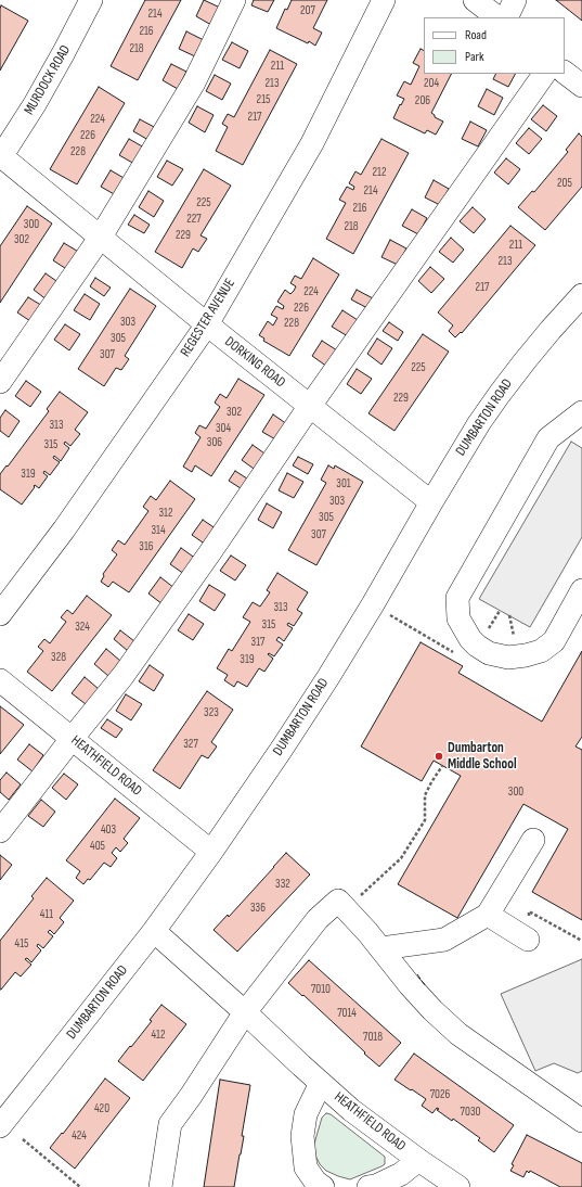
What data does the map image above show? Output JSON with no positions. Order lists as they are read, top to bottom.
{
  "streets": {
    "street": [
      "MURDOCK ROAD",
      "REGESTER AVENUE",
      "DORKING ROAD",
      "DUMBARTON ROAD",
      "HEATHFIELD ROAD"
    ]
  },
  "crossings": [
    ["MURDOCK ROAD", "DORKING ROAD"],
    ["REGESTER AVENUE", "DORKING ROAD"],
    ["DORKING ROAD", "DUMBARTON ROAD"],
    ["DUMBARTON ROAD", "HEATHFIELD ROAD"]
  ],
  "places": ["Dumbarton Middle School"],
  "house_numbers": [
    "207",
    "214",
    "216",
    "218",
    "211",
    "213",
    "204",
    "215",
    "206",
    "217",
    "224",
    "226",
    "228",
    "212",
    "205",
    "214",
    "225",
    "216",
    "227",
    "300",
    "218",
    "229",
    "302",
    "211",
    "213",
    "217",
    "224",
    "226",
    "303",
    "228",
    "305",
    "307",
    "225",
    "229",
    "302",
    "313",
    "304",
    "306",
    "315",
    "319",
    "301",
    "303",
    "312",
    "305",
    "314",
    "307",
    "316",
    "313",
    "315",
    "324",
    "317",
    "328",
    "319",
    "323",
    "327",
    "300",
    "403",
    "405",
    "332",
    "336",
    "411",
    "415",
    "7010",
    "7014",
    "412",
    "7018",
    "7026",
    "420",
    "7030",
    "424"
  ],
  "legend": ["Road", "Park"]
}
